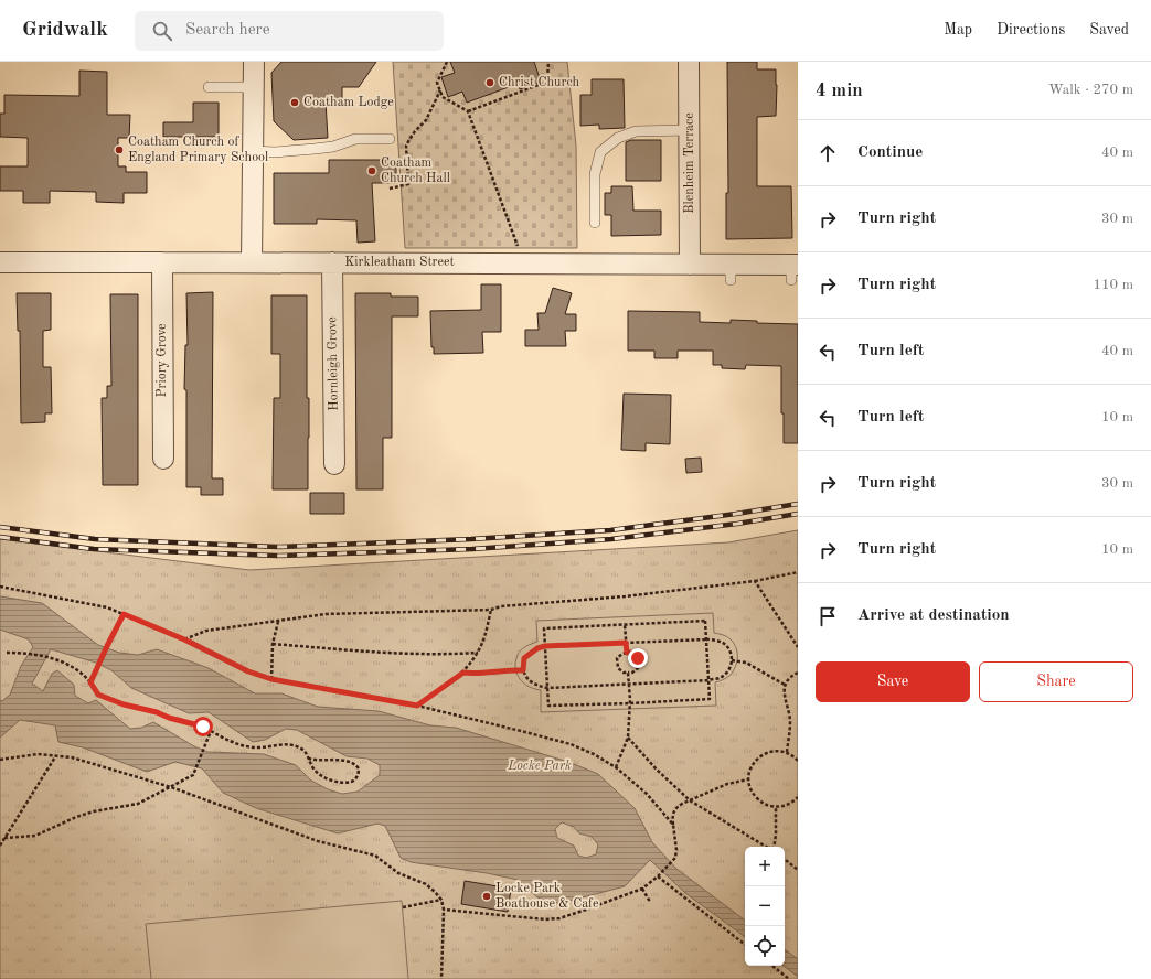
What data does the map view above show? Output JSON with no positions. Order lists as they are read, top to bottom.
{
  "streets": {
    "street": [
      "Blenheim Terrace",
      "Kirkleatham Street",
      "Priory Grove",
      "Hornleigh Grove"
    ]
  },
  "crossings": [
    ["Blenheim Terrace", "Kirkleatham Street"],
    ["Kirkleatham Street", "Priory Grove"],
    ["Kirkleatham Street", "Hornleigh Grove"]
  ],
  "parks": ["Locke Park"],
  "places": [
    "Christ Church",
    "Coatham Lodge",
    "Coatham Church of England Primary School",
    "Coatham Church Hall",
    "Locke Park Boathouse & Cafe"
  ],
  "page": {
    "header": "Gridwalk",
    "search": "Search here",
    "nav": ["Map", "Directions", "Saved"],
    "heading": ["4 min", "Walk · 270 m"],
    "list": [
      ["Continue", "40 m"],
      ["Turn right", "30 m"],
      ["Turn right", "110 m"],
      ["Turn left", "40 m"],
      ["Turn left", "10 m"],
      ["Turn right", "30 m"],
      ["Turn right", "10 m"],
      "Arrive at destination"
    ],
    "buttons": ["Save", "Share"],
    "map_buttons": ["+", "−"]
  }
}
